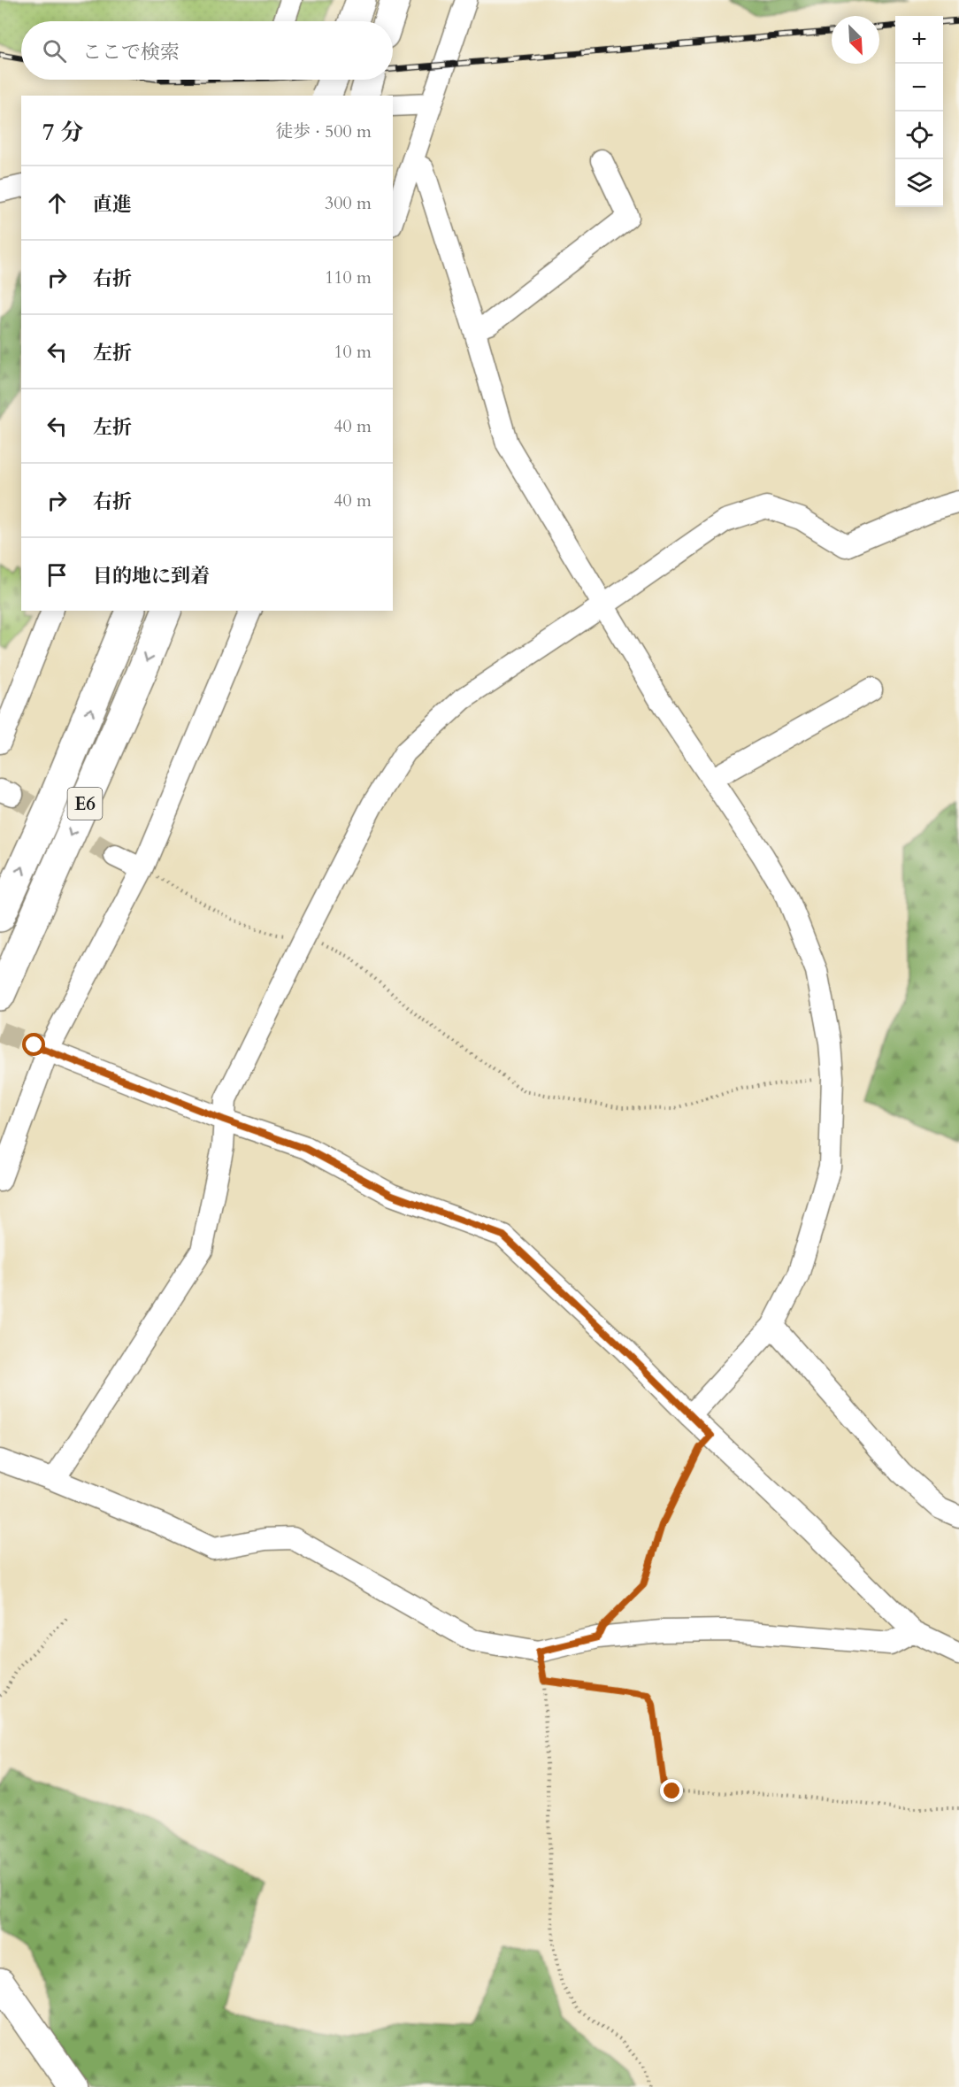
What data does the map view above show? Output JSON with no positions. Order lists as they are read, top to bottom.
{
  "streets": {
    "main road": ["E6"]
  },
  "north": "bottom right",
  "page": {
    "map_buttons": ["+", "−"],
    "search": "ここで検索",
    "heading": ["7 分", "徒歩 · 500 m"],
    "list": [
      ["直進", "300 m"],
      ["右折", "110 m"],
      ["左折", "10 m"],
      ["左折", "40 m"],
      ["右折", "40 m"],
      "目的地に到着"
    ]
  }
}
